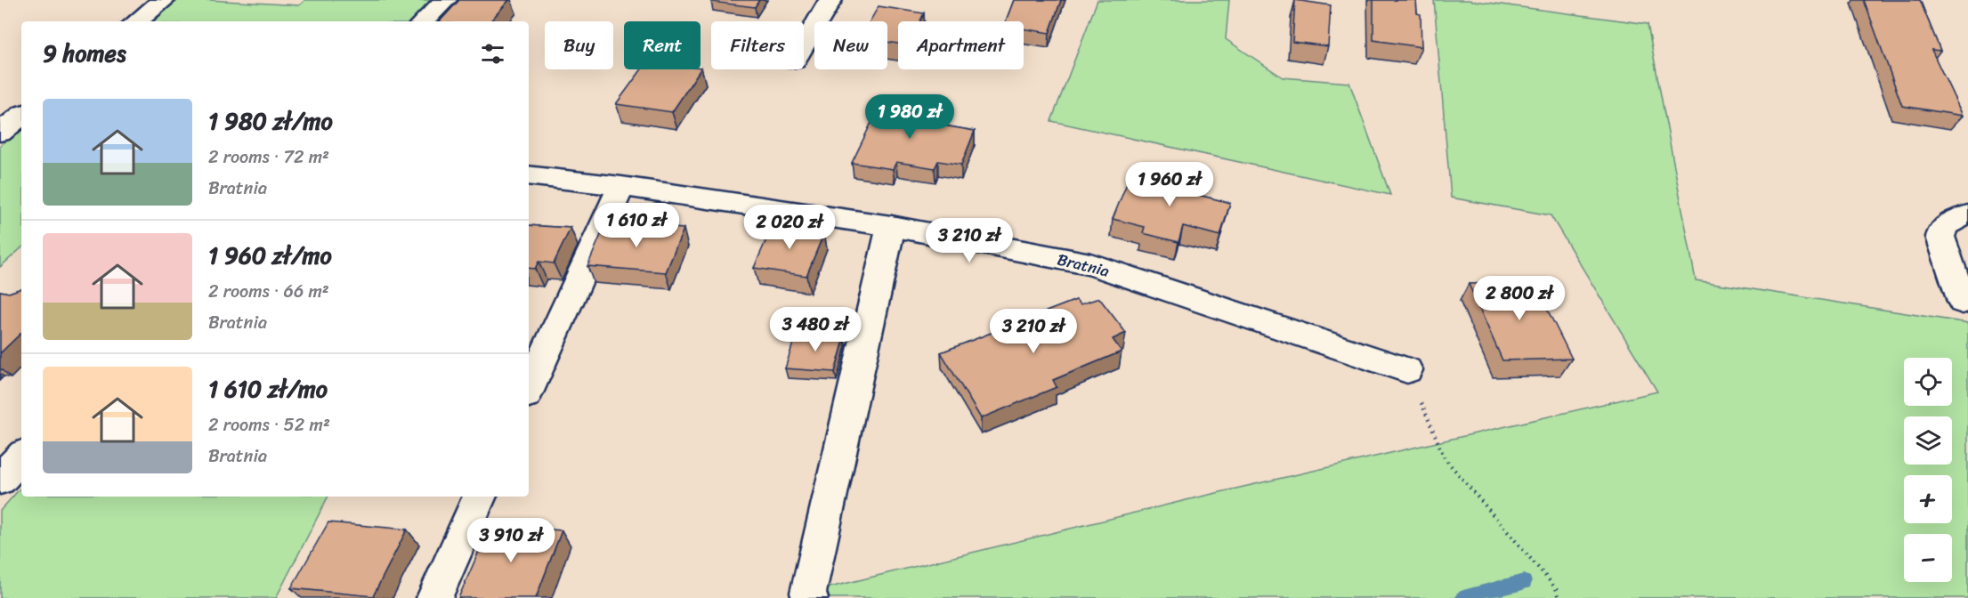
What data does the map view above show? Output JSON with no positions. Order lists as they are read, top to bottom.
{
  "streets": {
    "street": ["Bratnia"]
  },
  "page": {
    "chip": [
      "Buy",
      "Rent",
      "Filters",
      "New",
      "Apartment"
    ],
    "heading": "9 homes",
    "list": [
      {
        "name": "1 980 zł/mo",
        "note": "2 rooms · 72 m² · Bratnia"
      },
      {
        "name": "1 960 zł/mo",
        "note": "2 rooms · 66 m² · Bratnia"
      },
      {
        "name": "1 610 zł/mo",
        "note": "2 rooms · 52 m² · Bratnia"
      }
    ],
    "price": [
      "1 980 zł",
      "1 960 zł",
      "1 610 zł",
      "2 020 zł",
      "3 210 zł",
      "2 800 zł",
      "3 480 zł",
      "3 210 zł",
      "3 910 zł"
    ],
    "map_buttons": ["+", "−"]
  }
}
